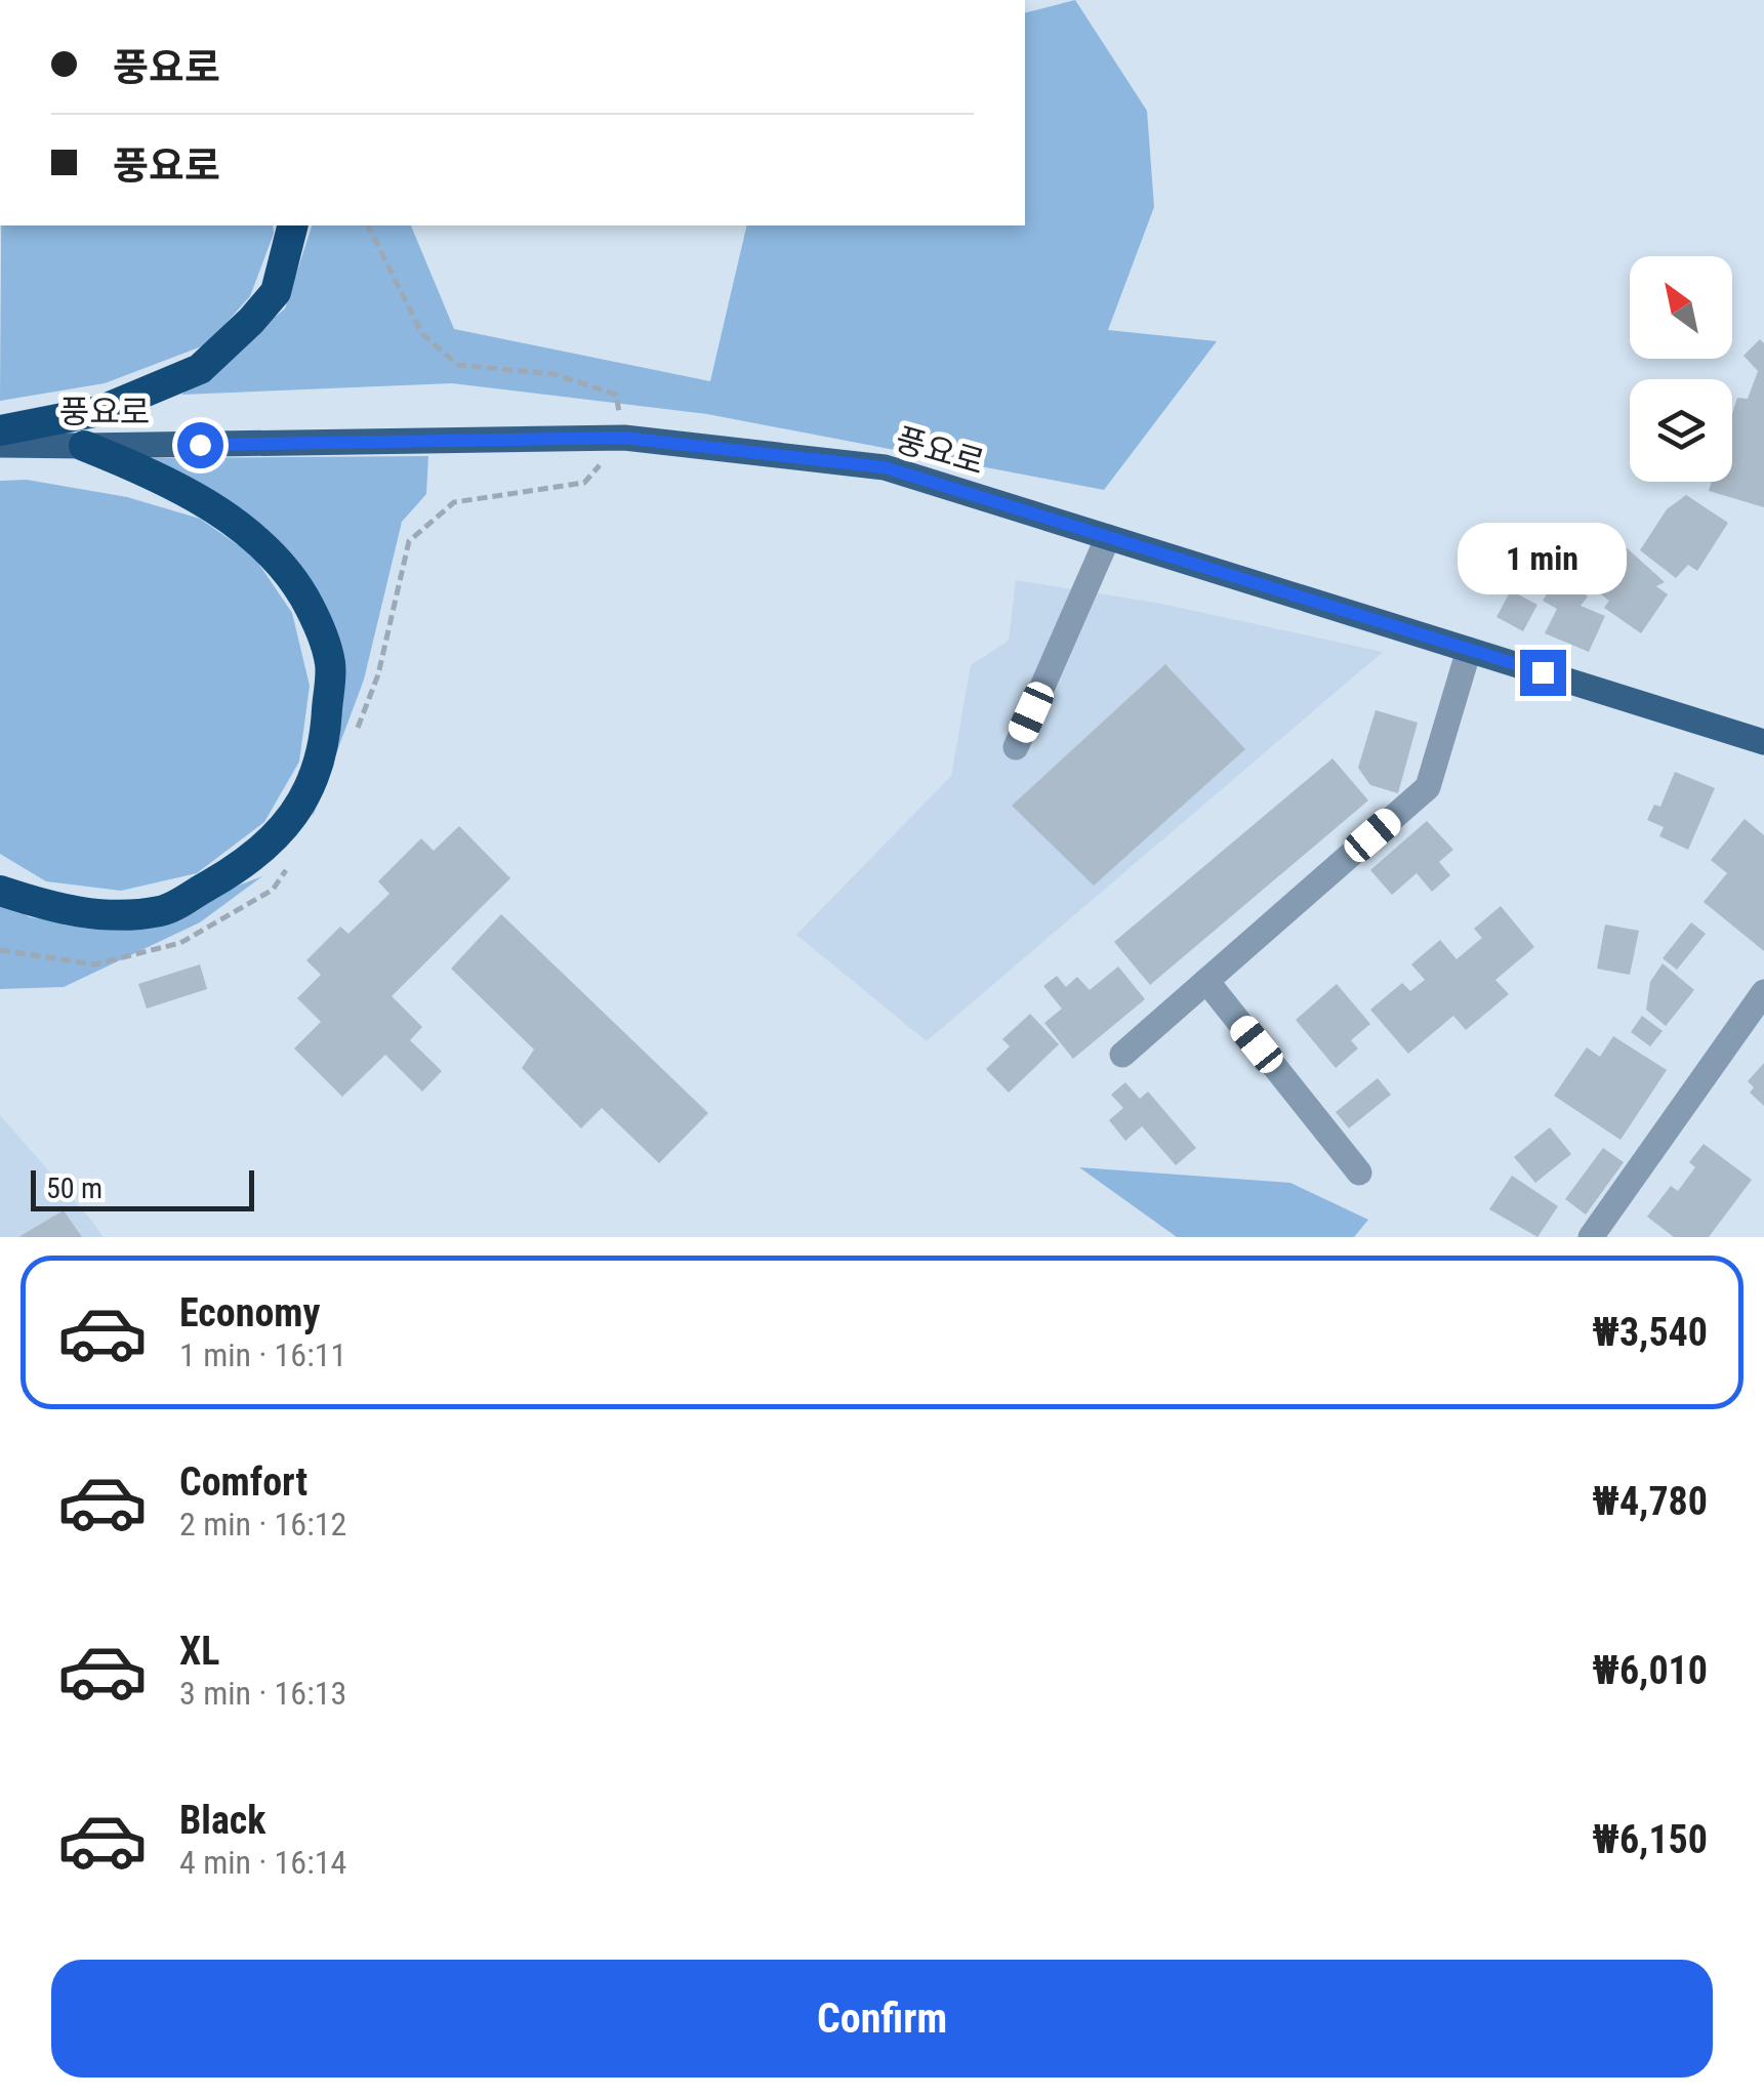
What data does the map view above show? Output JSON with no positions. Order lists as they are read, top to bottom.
{
  "streets": {
    "main road": ["풍요로"]
  },
  "scale_bar": "50 m",
  "north": "top left",
  "page": {
    "banner": ["풍요로", "풍요로"],
    "bubble": "1 min",
    "scale": "50 m",
    "list": [
      {
        "name": "Economy",
        "note": "1 min · 16:11",
        "value": "₩3,540"
      },
      {
        "name": "Comfort",
        "note": "2 min · 16:12",
        "value": "₩4,780"
      },
      {
        "name": "XL",
        "note": "3 min · 16:13",
        "value": "₩6,010"
      },
      {
        "name": "Black",
        "note": "4 min · 16:14",
        "value": "₩6,150"
      }
    ],
    "buttons": "Confirm"
  }
}
